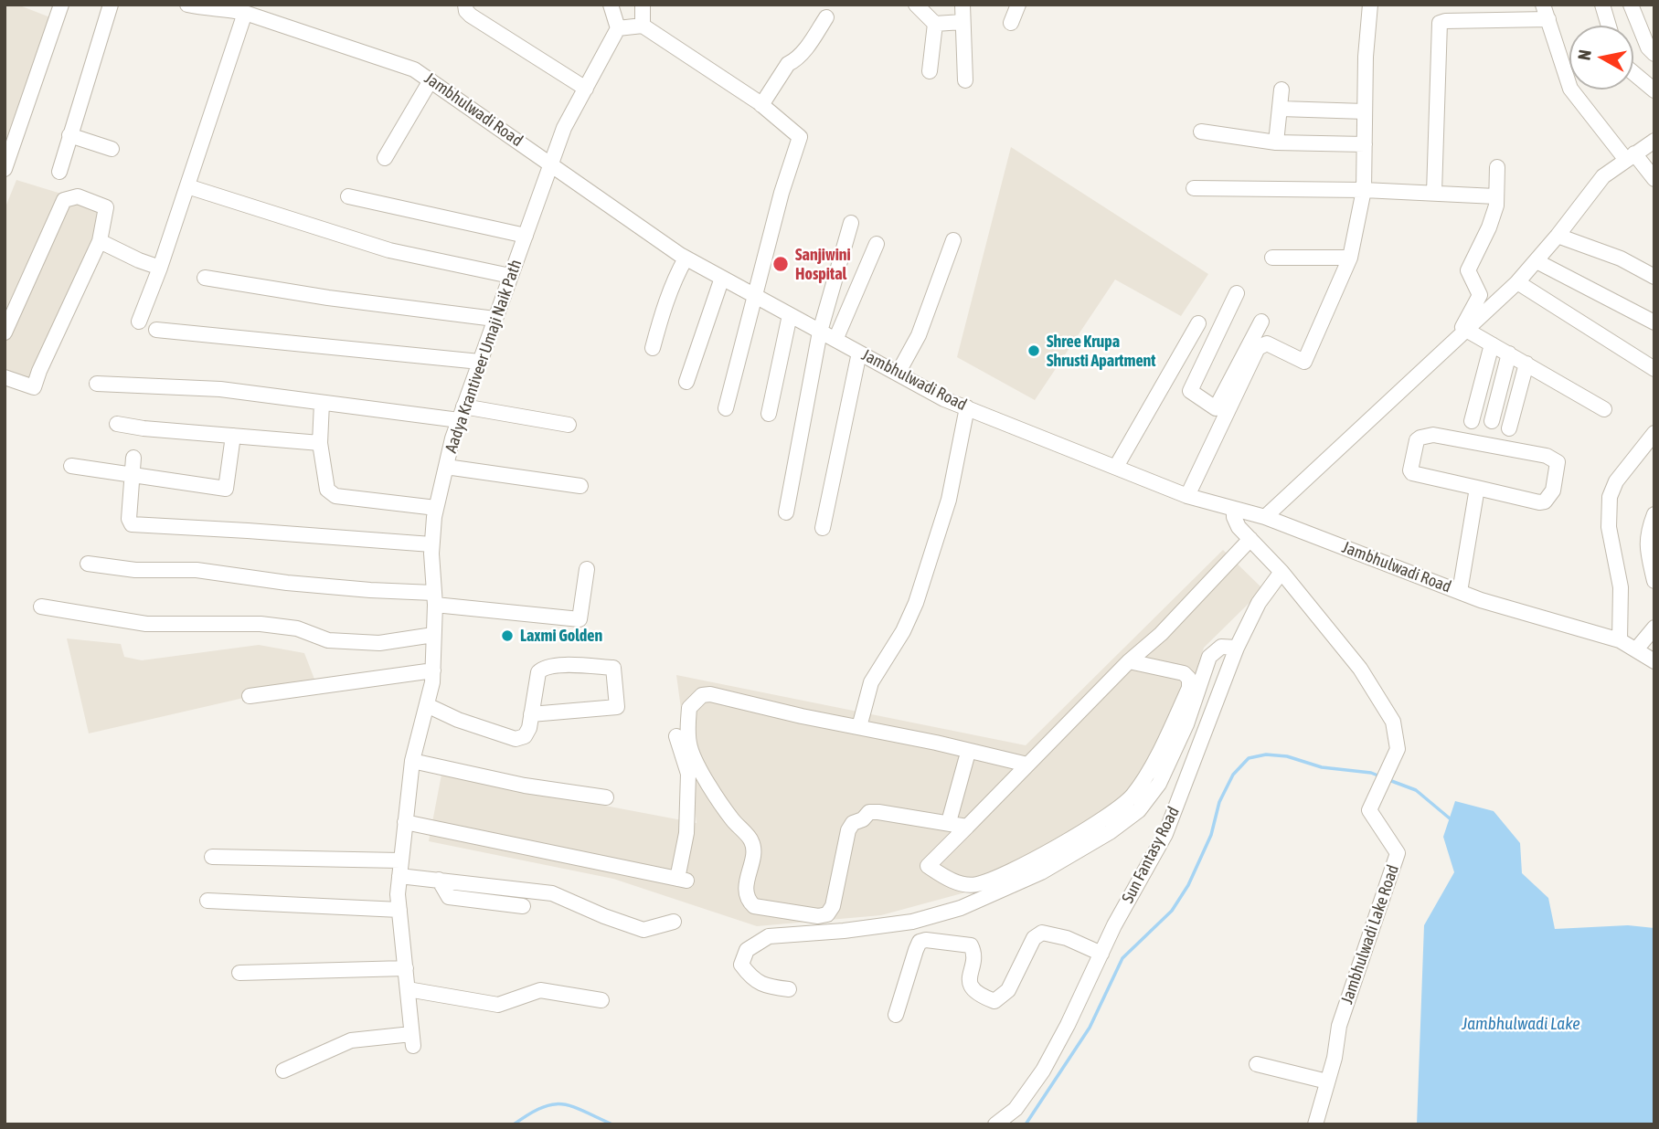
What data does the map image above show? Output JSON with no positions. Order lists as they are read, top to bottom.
{
  "streets": {
    "street": [
      "Jambhulwadi Road",
      "Aadya Krantiveer Umaji Naik Path",
      "Sun Fantasy Road",
      "Jambhulwadi Lake Road"
    ]
  },
  "crossings": [
    ["Jambhulwadi Road", "Aadya Krantiveer Umaji Naik Path"],
    ["Jambhulwadi Road", "Jambhulwadi Lake Road"],
    ["Sun Fantasy Road", "Jambhulwadi Lake Road"]
  ],
  "water": ["Jambhulwadi Lake"],
  "places": ["Sanjiwini Hospital", "Shree Krupa Shrusti Apartment", "Laxmi Golden"],
  "north": "left"
}
